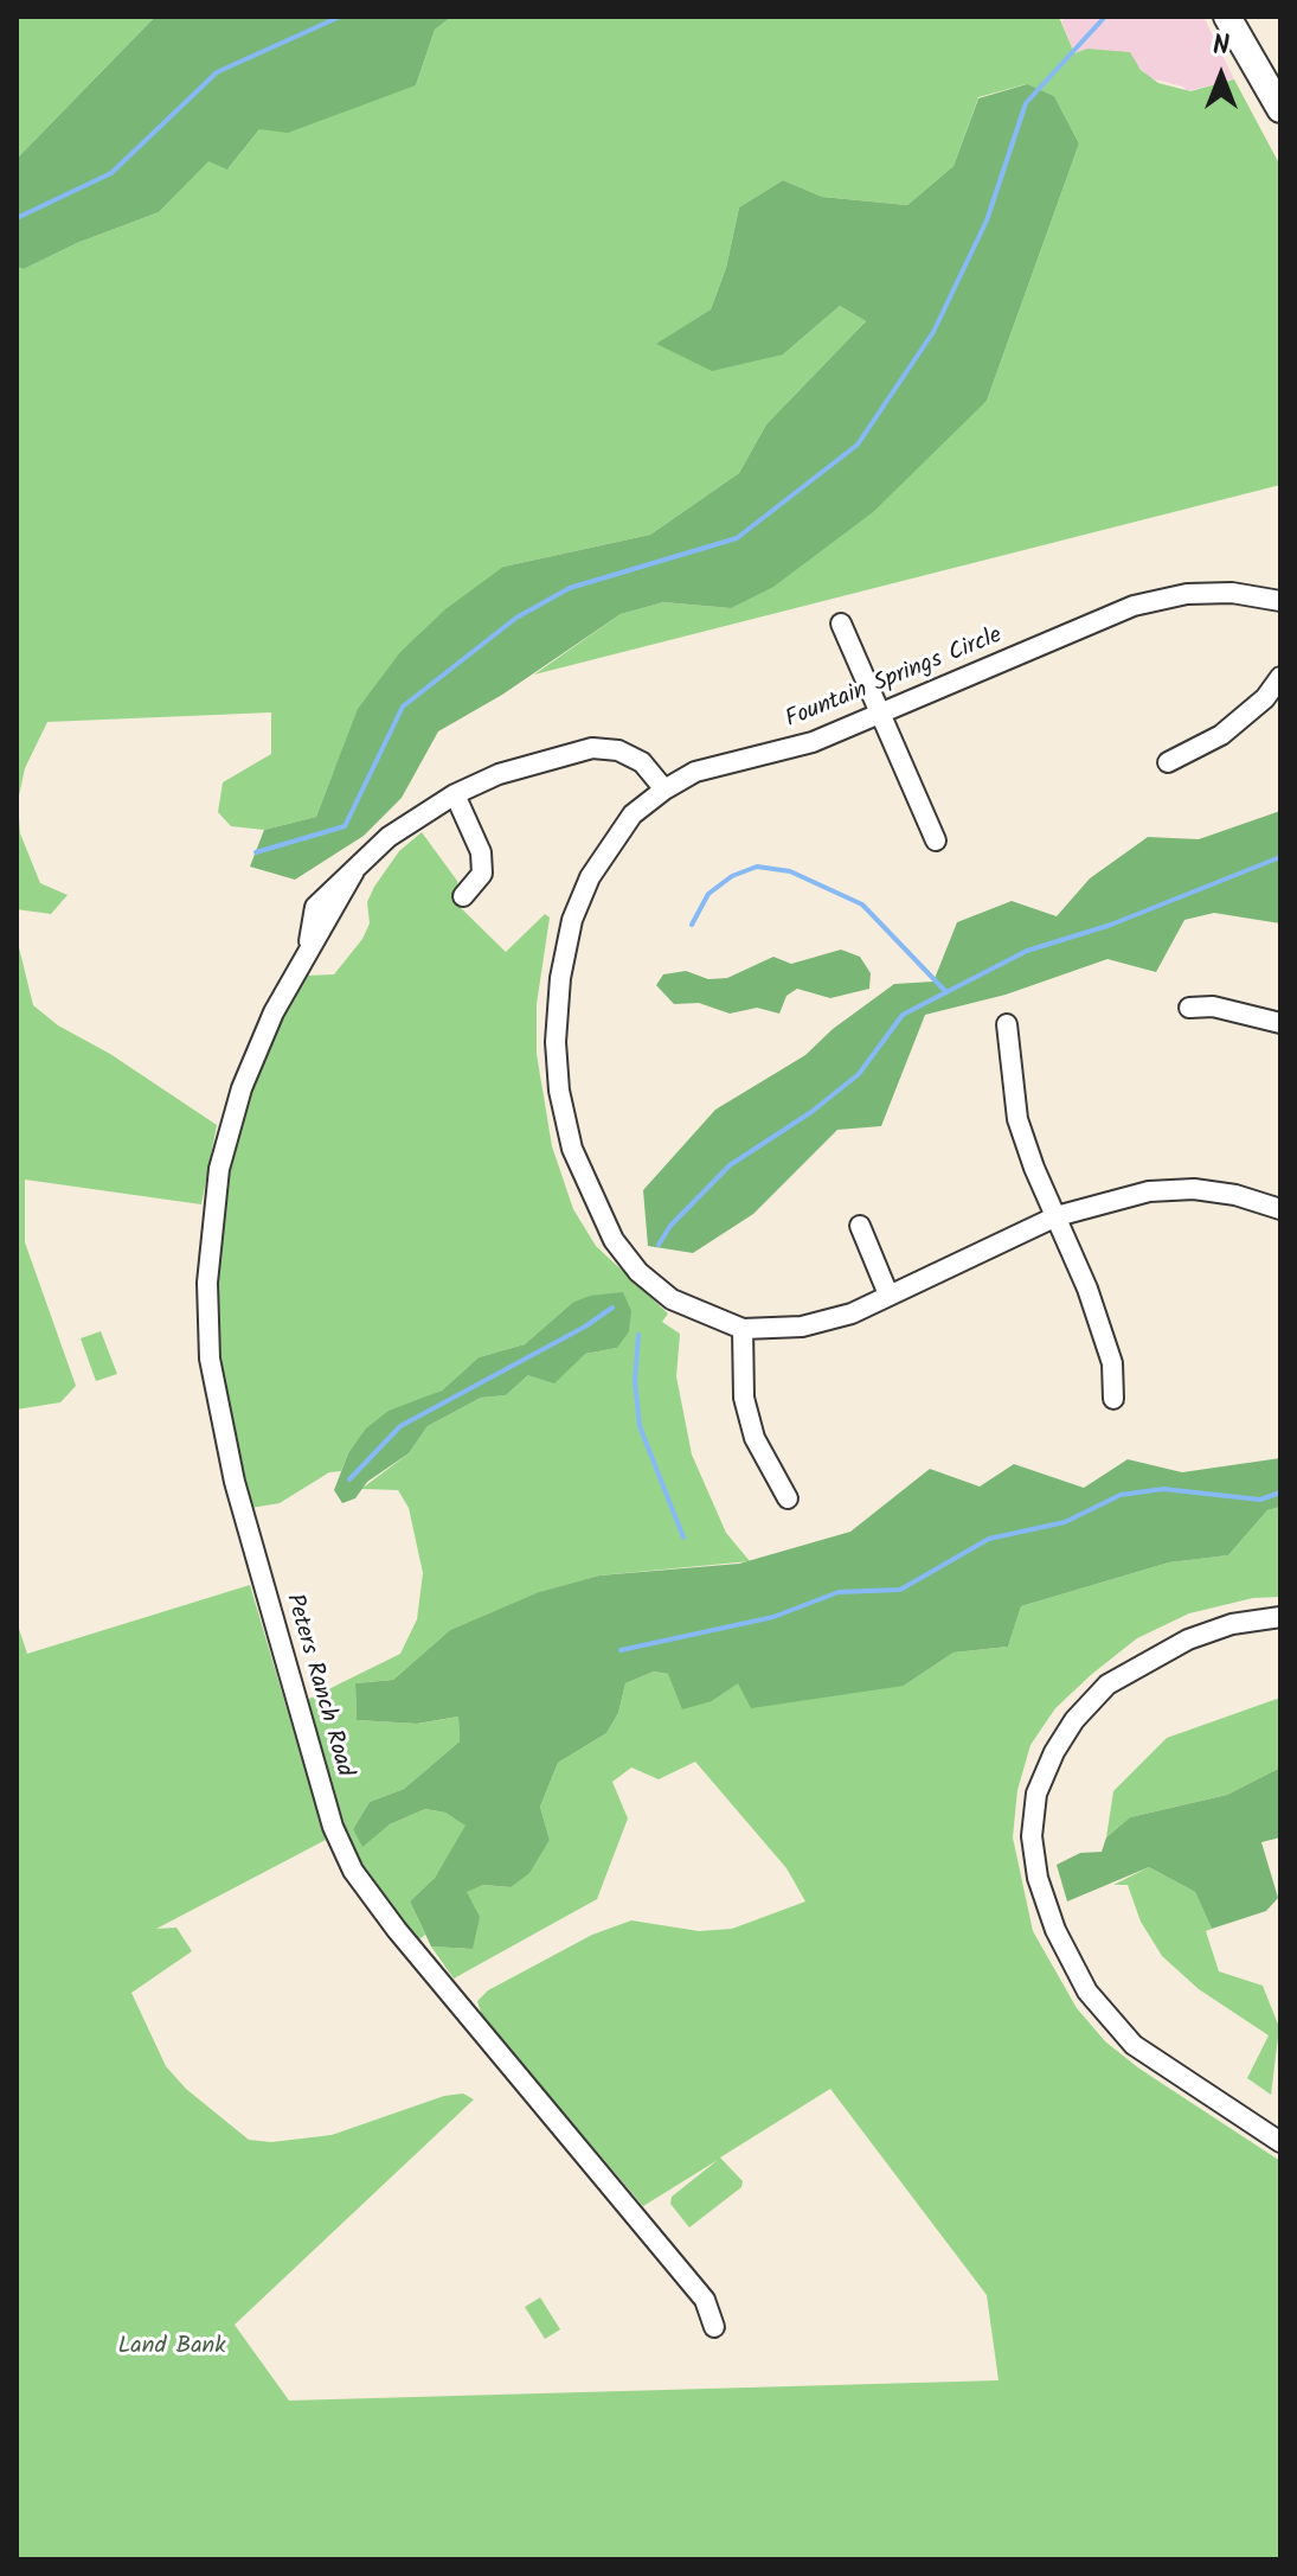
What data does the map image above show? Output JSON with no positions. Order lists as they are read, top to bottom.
{
  "streets": {
    "street": ["Fountain Springs Circle", "Peters Ranch Road"]
  },
  "crossings": [
    ["Fountain Springs Circle", "Peters Ranch Road"]
  ],
  "parks": ["Land Bank"],
  "north": "top"
}
